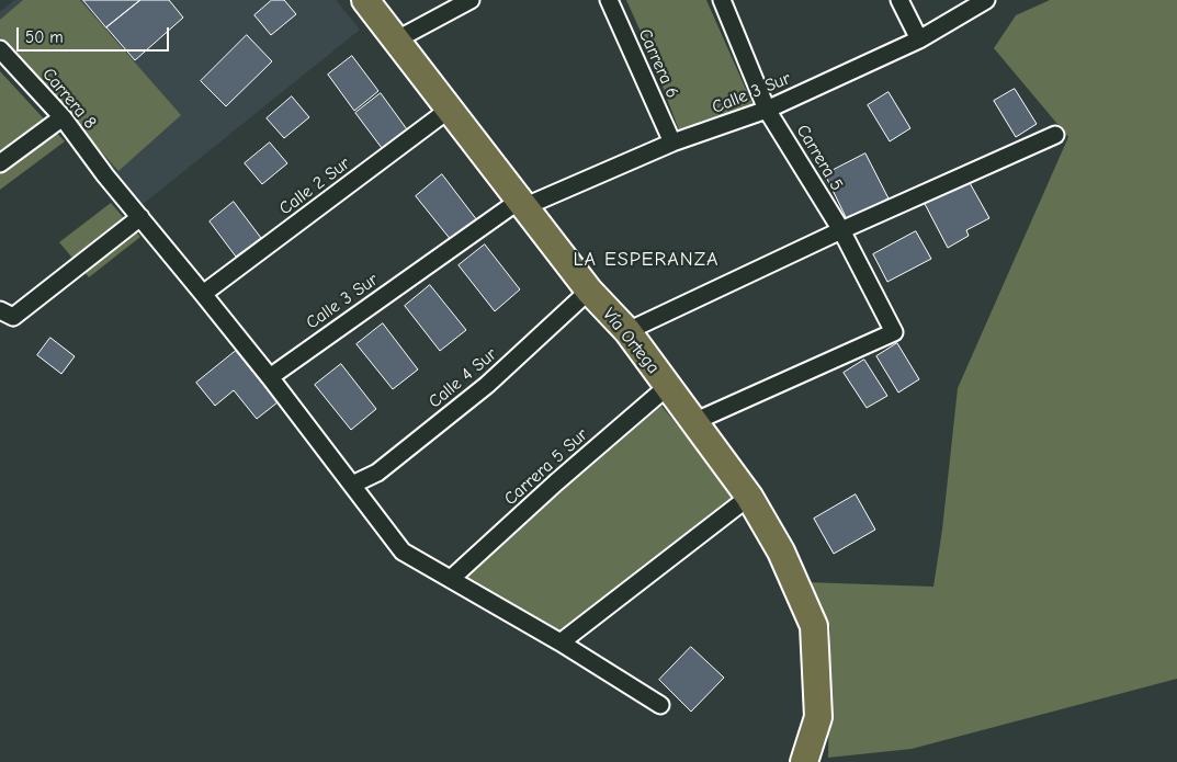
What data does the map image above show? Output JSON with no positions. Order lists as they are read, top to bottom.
{
  "streets": {
    "main road": ["Vía Ortega"],
    "street": [
      "Carrera 6",
      "Calle 3 Sur",
      "Carrera 8",
      "Carrera 5",
      "Calle 2 Sur",
      "Calle 4 Sur",
      "Carrera 5 Sur"
    ]
  },
  "crossings": [
    ["Carrera 6", "Calle 3 Sur"],
    ["Calle 3 Sur", "Carrera 8"],
    ["Calle 3 Sur", "Carrera 5"],
    ["Calle 3 Sur", "Vía Ortega"],
    ["Carrera 8", "Calle 2 Sur"],
    ["Carrera 8", "Calle 4 Sur"],
    ["Carrera 8", "Carrera 5 Sur"],
    ["Carrera 5", "Vía Ortega"],
    ["Calle 2 Sur", "Vía Ortega"],
    ["Vía Ortega", "Calle 4 Sur"],
    ["Vía Ortega", "Carrera 5 Sur"]
  ],
  "districts": ["LA ESPERANZA"],
  "scale_bar": "50 m"
}
